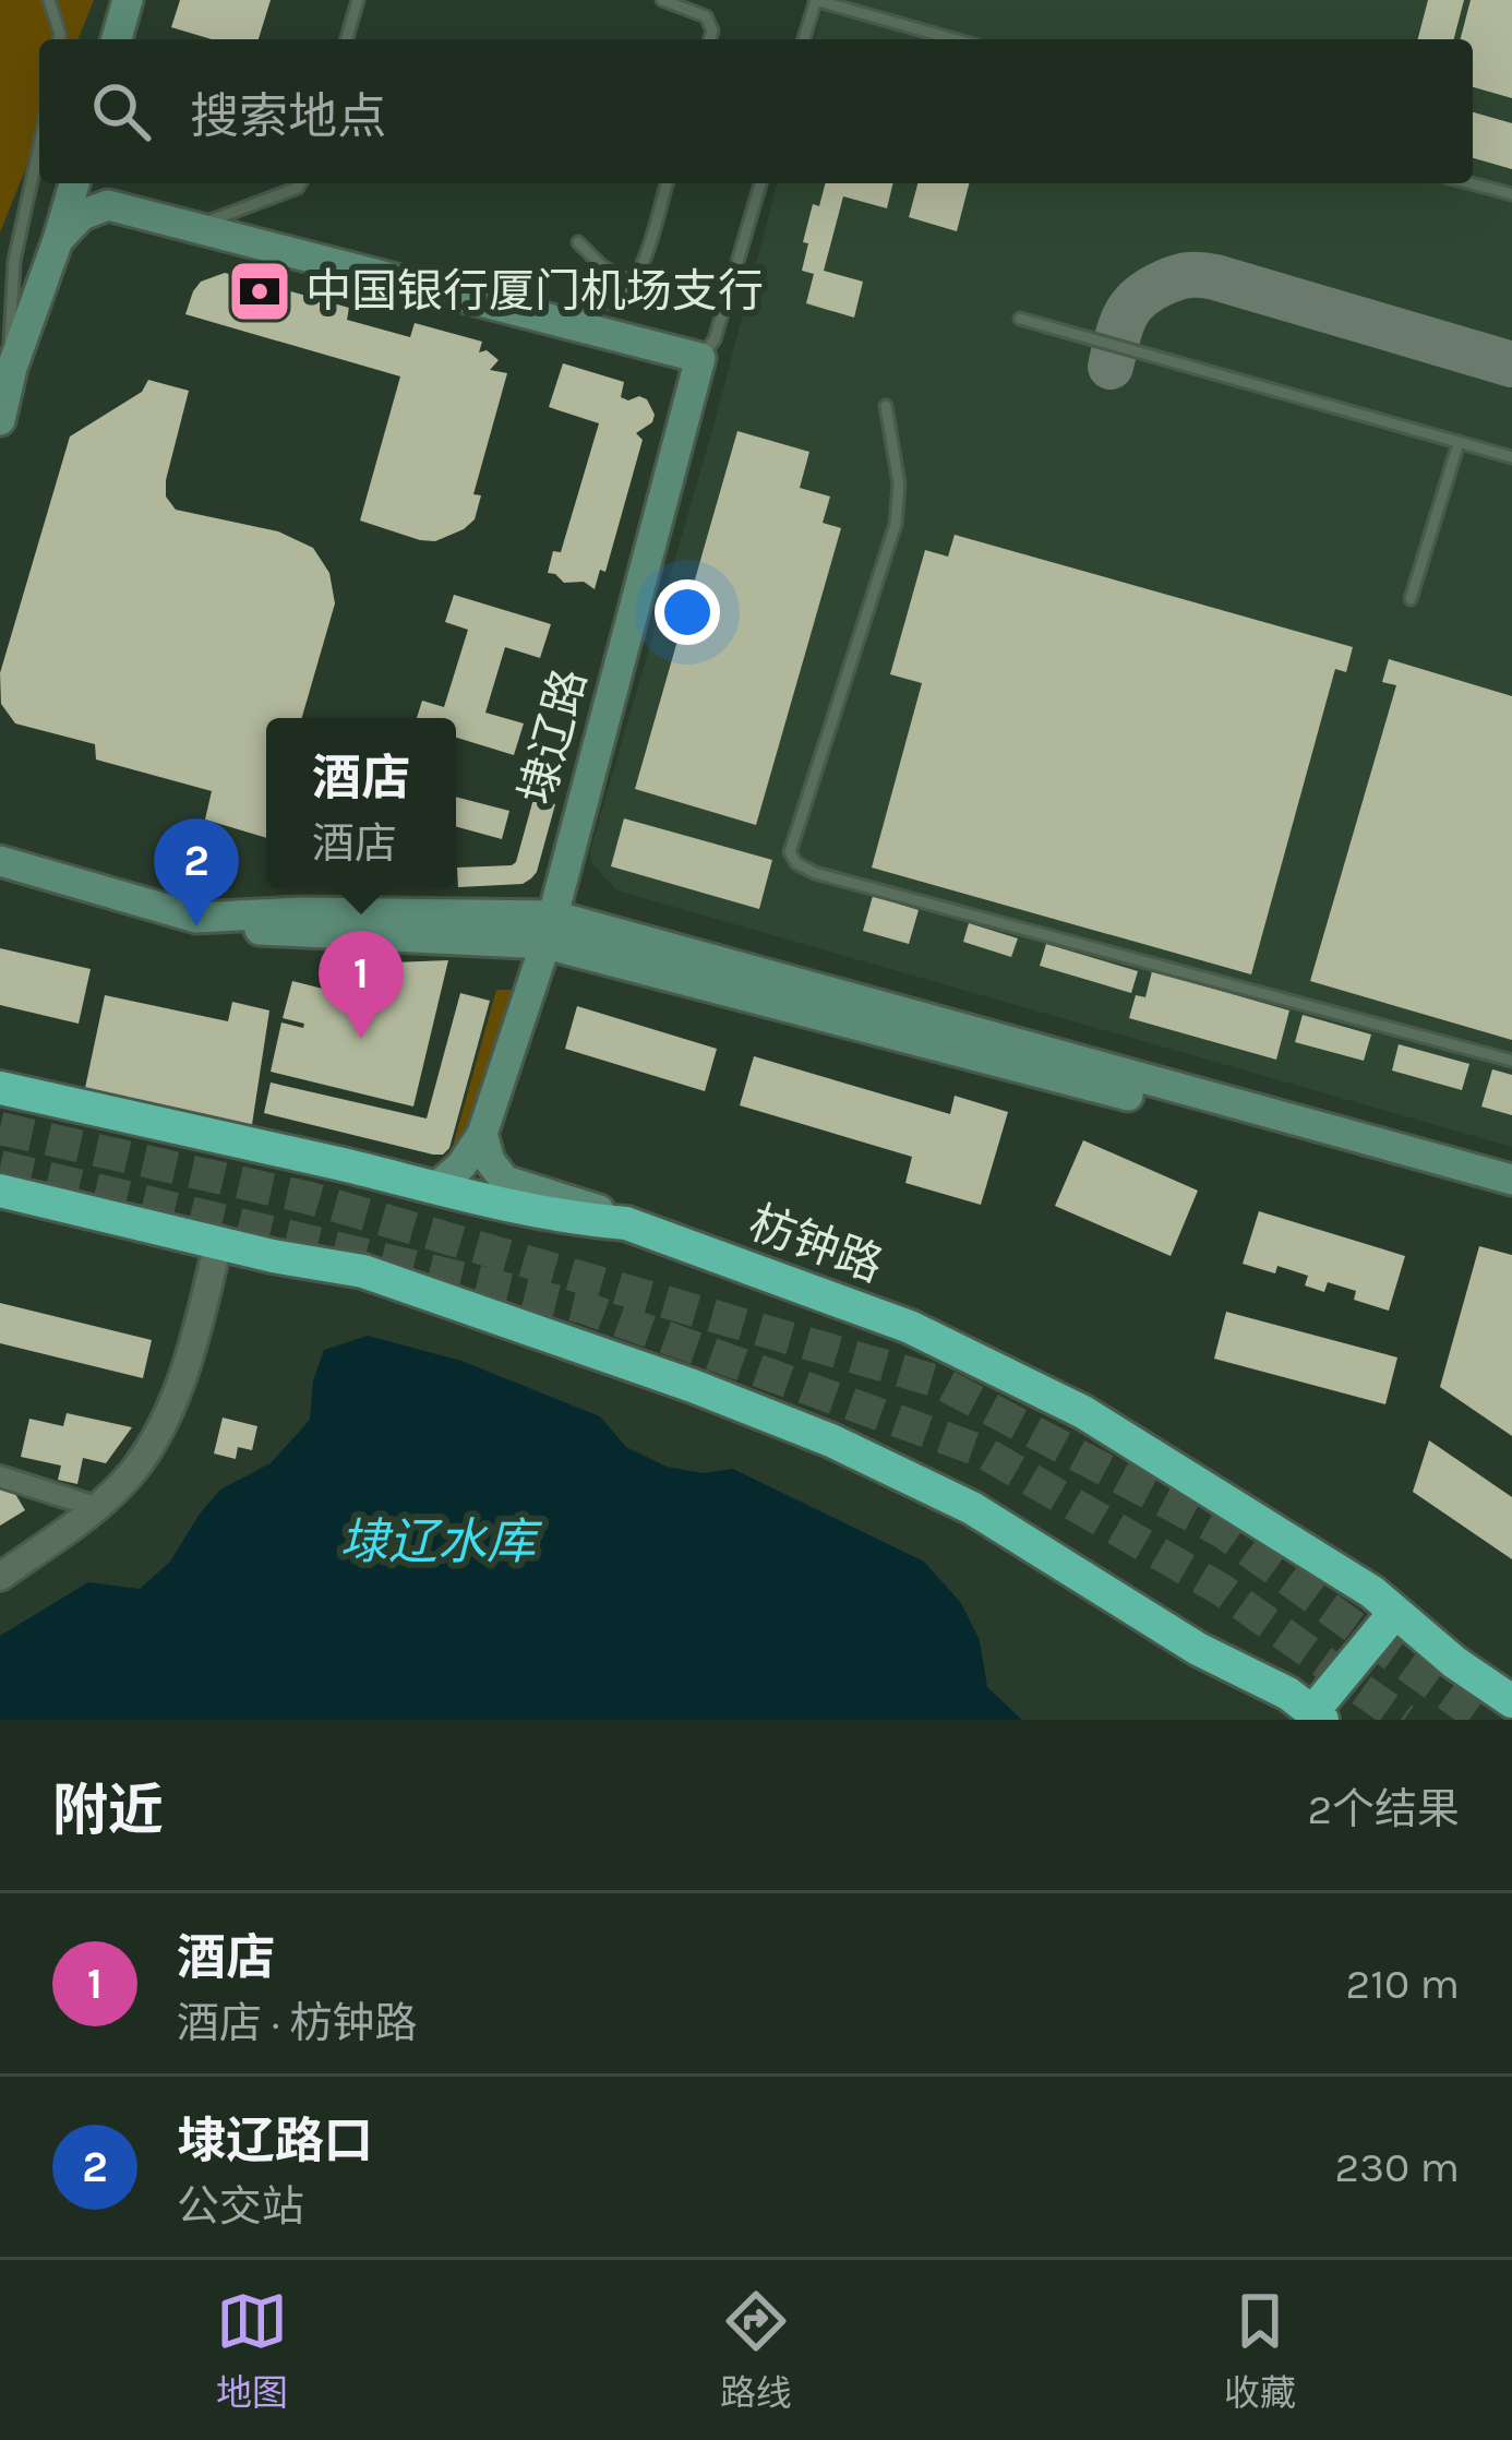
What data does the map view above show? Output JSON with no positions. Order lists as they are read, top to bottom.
{
  "streets": {
    "highway": ["枋钟路"],
    "main road": ["埭辽路"]
  },
  "water": ["埭辽水库"],
  "places": {
    "bank": ["中国银行厦门机场支行"]
  },
  "page": {
    "search": "搜索地点",
    "popup": ["酒店", "酒店"],
    "pins": ["2", "1"],
    "heading": ["附近", "2个结果"],
    "list": [
      {
        "mark": "1",
        "name": "酒店",
        "note": "酒店 · 枋钟路",
        "value": "210 m"
      },
      {
        "mark": "2",
        "name": "埭辽路口",
        "note": "公交站",
        "value": "230 m"
      }
    ],
    "nav": ["地图", "路线", "收藏"]
  }
}
